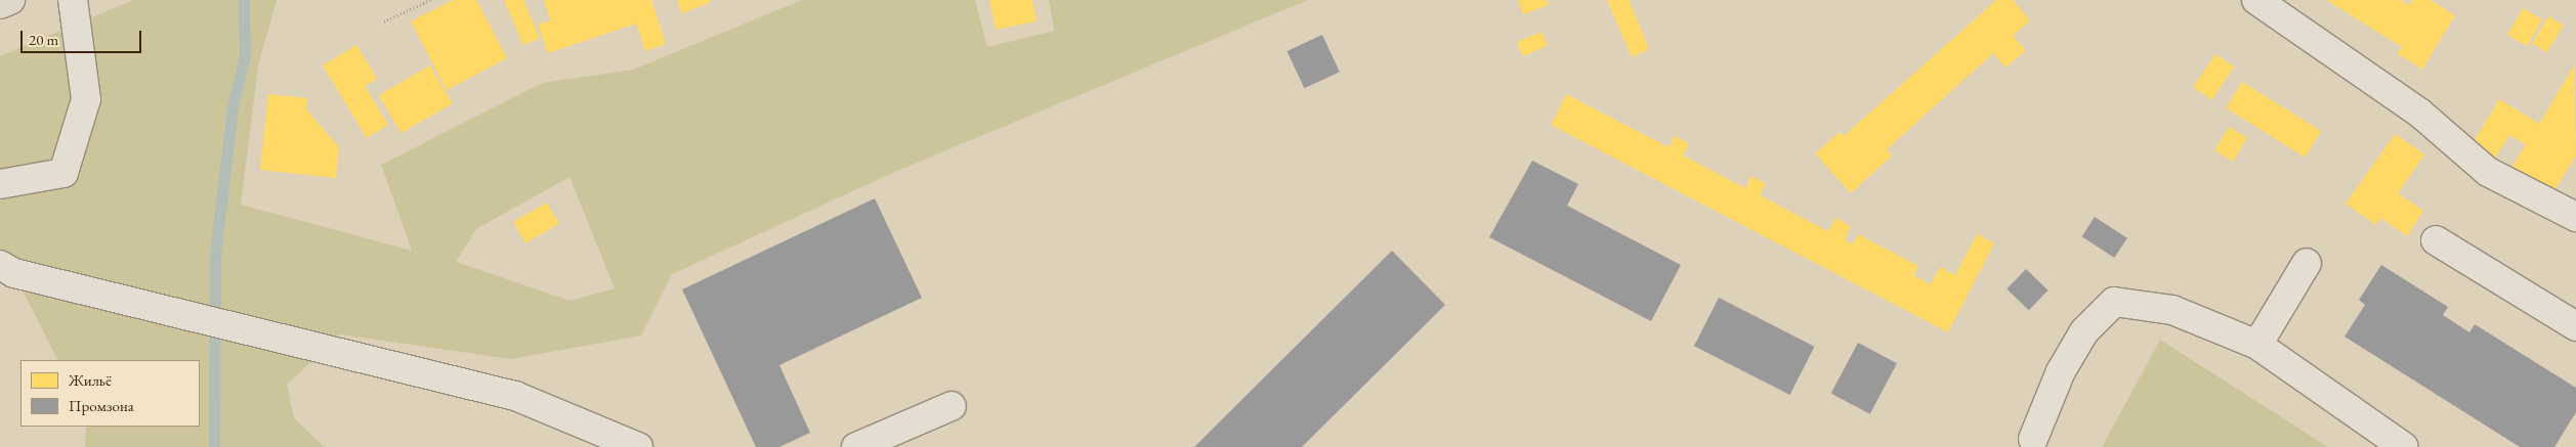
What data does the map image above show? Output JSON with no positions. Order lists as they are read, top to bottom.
{
  "legend": ["Жильё", "Промзона"],
  "scale_bar": "20 m"
}
